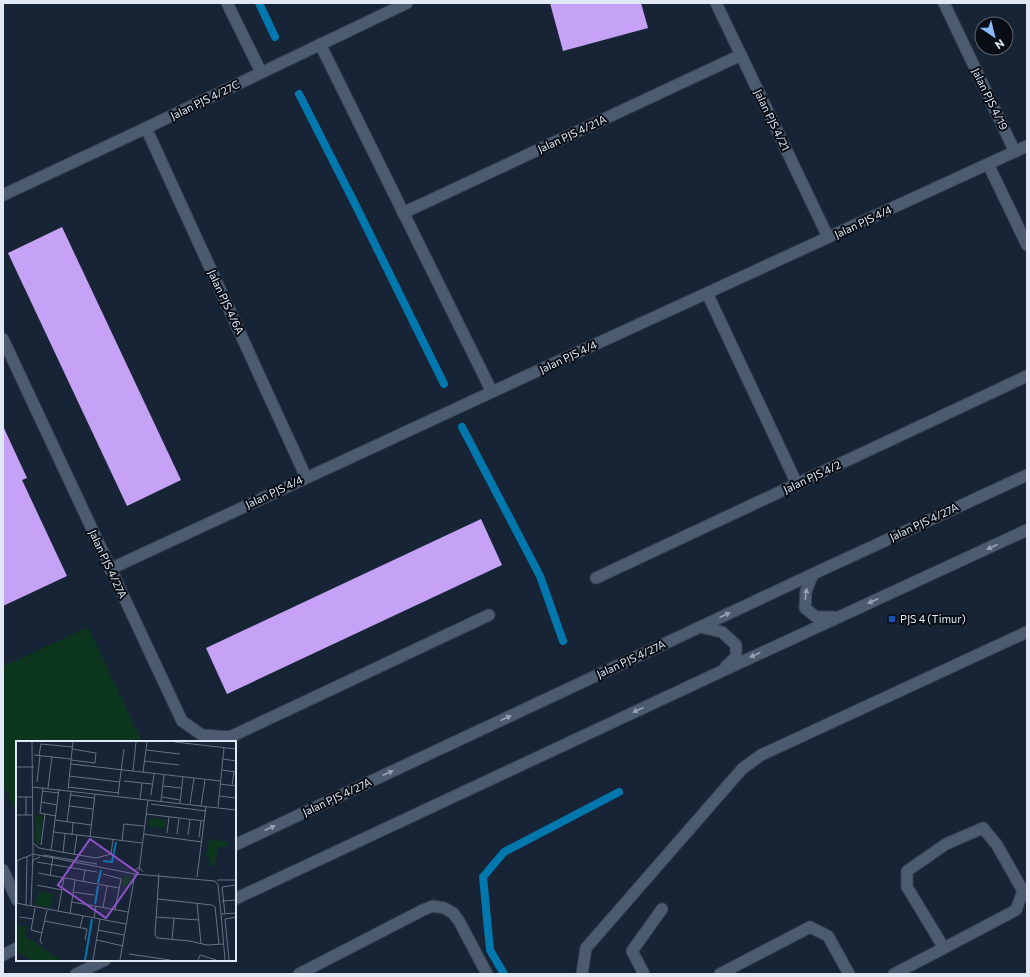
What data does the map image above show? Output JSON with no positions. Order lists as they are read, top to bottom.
{
  "streets": {
    "street": [
      "Jalan PJS 4/19",
      "Jalan PJS 4/27C",
      "Jalan PJS 4/21",
      "Jalan PJS 4/21A",
      "Jalan PJS 4/4",
      "Jalan PJS 4/6A",
      "Jalan PJS 4/2",
      "Jalan PJS 4/27A"
    ]
  },
  "crossings": [
    ["Jalan PJS 4/19", "Jalan PJS 4/4"],
    ["Jalan PJS 4/27C", "Jalan PJS 4/6A"],
    ["Jalan PJS 4/21", "Jalan PJS 4/21A"],
    ["Jalan PJS 4/21", "Jalan PJS 4/4"],
    ["Jalan PJS 4/4", "Jalan PJS 4/6A"],
    ["Jalan PJS 4/4", "Jalan PJS 4/27A"]
  ],
  "places": {
    "transit": ["PJS 4 (Timur)"]
  },
  "north": "bottom right"
}
